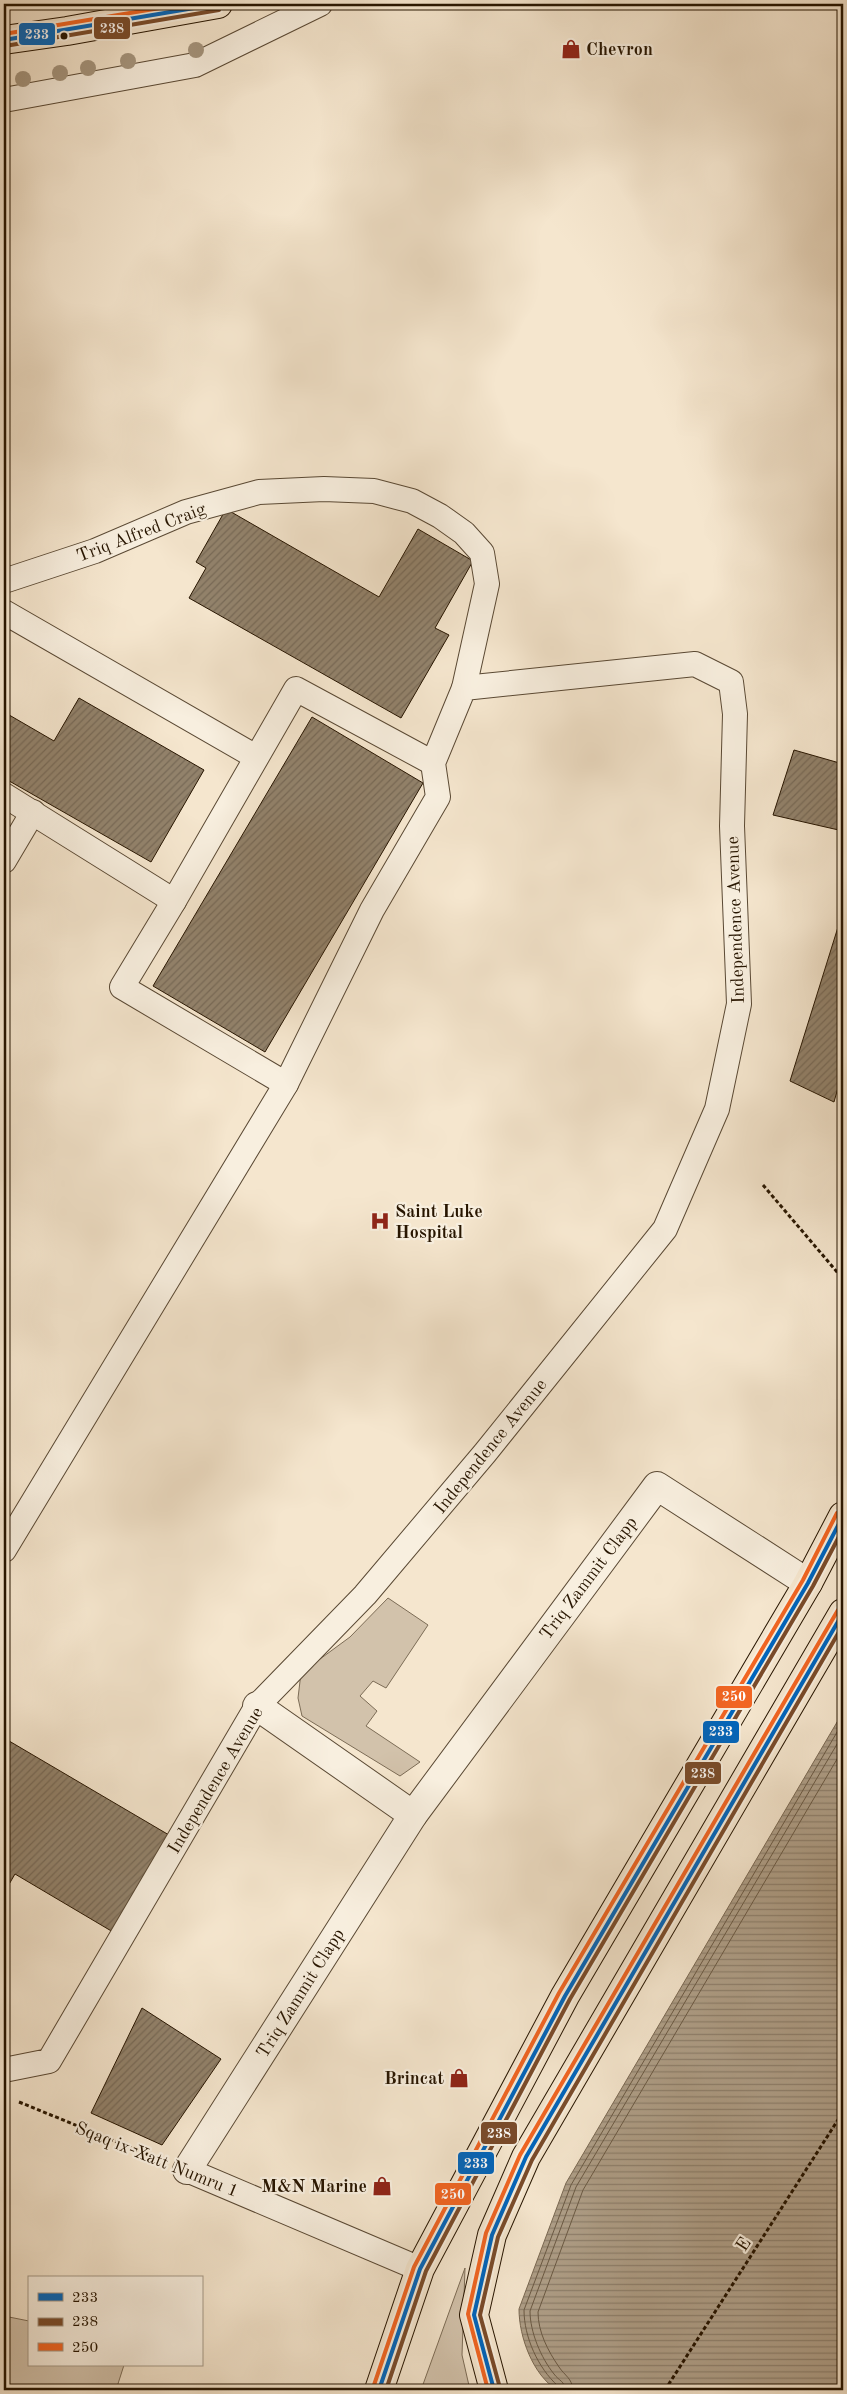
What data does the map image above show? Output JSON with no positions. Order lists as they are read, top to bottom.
{
  "streets": {
    "street": ["Triq Zammit Clapp"],
    "lane": ["Triq Alfred Craig", "Independence Avenue", "Sqaq ix-Xatt Numru 1"],
    "path": ["E"]
  },
  "crossings": [
    ["Triq Alfred Craig", "Independence Avenue"],
    ["Triq Zammit Clapp", "Sqaq ix-Xatt Numru 1"]
  ],
  "places": {
    "shop": ["Chevron", "Brincat", "M&N Marine"],
    "hospital": ["Saint Luke Hospital"]
  },
  "lines": ["transit line 233", "transit line 250", "transit line 238"],
  "legend": ["233", "238", "250"]
}
